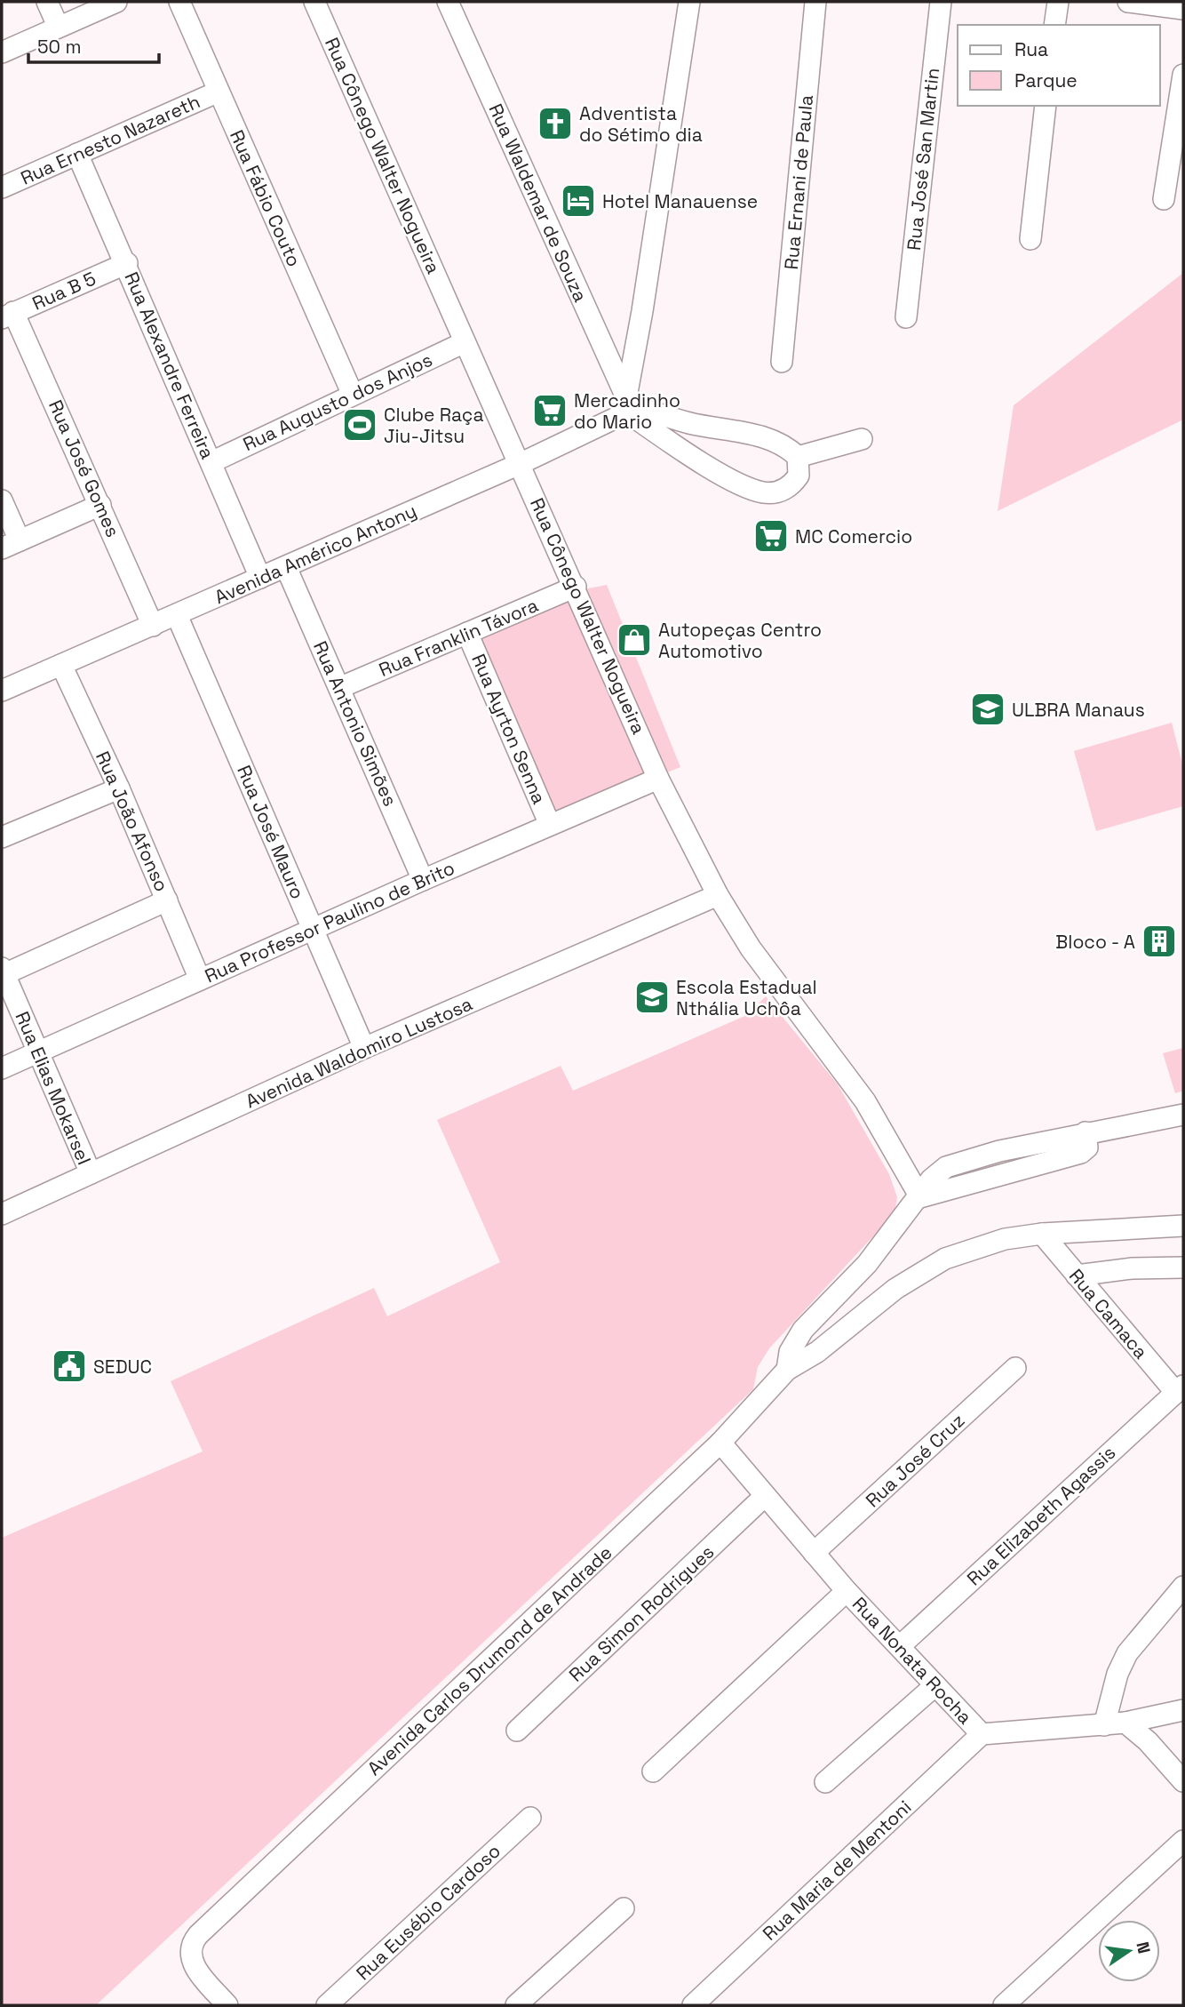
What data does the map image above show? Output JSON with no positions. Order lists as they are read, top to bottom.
{
  "streets": {
    "street": [
      "Rua Ernesto Nazareth",
      "Rua Cônego Walter Nogueira",
      "Rua José San Martin",
      "Rua Ernani de Paula",
      "Rua Fábio Couto",
      "Rua Waldemar de Souza",
      "Rua B 5",
      "Rua Alexandre Ferreira",
      "Rua Augusto dos Anjos",
      "Rua José Gomes",
      "Avenida Américo Antony",
      "Rua Franklin Távora",
      "Rua Antonio Simões",
      "Rua Ayrton Senna",
      "Rua João Afonso",
      "Rua José Mauro",
      "Rua Professor Paulino de Brito",
      "Avenida Waldomiro Lustosa",
      "Rua Elias Mokarsel",
      "Rua Camaca",
      "Rua José Cruz",
      "Rua Elizabeth Agassis",
      "Rua Simon Rodrigues",
      "Avenida Carlos Drumond de Andrade",
      "Rua Nonata Rocha",
      "Rua Maria de Mentoni",
      "Rua Eusébio Cardoso"
    ]
  },
  "crossings": [
    ["Rua Ernesto Nazareth", "Rua Fábio Couto"],
    ["Rua Ernesto Nazareth", "Rua Alexandre Ferreira"],
    ["Rua Cônego Walter Nogueira", "Rua Augusto dos Anjos"],
    ["Rua Cônego Walter Nogueira", "Avenida Américo Antony"],
    ["Rua Cônego Walter Nogueira", "Rua Franklin Távora"],
    ["Rua Cônego Walter Nogueira", "Rua Professor Paulino de Brito"],
    ["Rua Cônego Walter Nogueira", "Avenida Waldomiro Lustosa"],
    ["Rua Cônego Walter Nogueira", "Avenida Carlos Drumond de Andrade"],
    ["Rua Fábio Couto", "Rua Augusto dos Anjos"],
    ["Rua Waldemar de Souza", "Avenida Américo Antony"],
    ["Rua B 5", "Rua Alexandre Ferreira"],
    ["Rua B 5", "Rua José Gomes"],
    ["Rua Alexandre Ferreira", "Rua Augusto dos Anjos"],
    ["Rua Alexandre Ferreira", "Avenida Américo Antony"],
    ["Rua José Gomes", "Avenida Américo Antony"],
    ["Avenida Américo Antony", "Rua Antonio Simões"],
    ["Avenida Américo Antony", "Rua João Afonso"],
    ["Avenida Américo Antony", "Rua José Mauro"],
    ["Rua Franklin Távora", "Rua Antonio Simões"],
    ["Rua Franklin Távora", "Rua Ayrton Senna"],
    ["Rua Antonio Simões", "Rua Professor Paulino de Brito"],
    ["Rua Ayrton Senna", "Rua Professor Paulino de Brito"],
    ["Rua João Afonso", "Rua Professor Paulino de Brito"],
    ["Rua José Mauro", "Rua Professor Paulino de Brito"],
    ["Rua José Mauro", "Avenida Waldomiro Lustosa"],
    ["Rua Professor Paulino de Brito", "Rua Elias Mokarsel"],
    ["Avenida Waldomiro Lustosa", "Rua Elias Mokarsel"],
    ["Rua Camaca", "Rua Elizabeth Agassis"],
    ["Rua Camaca", "Avenida Carlos Drumond de Andrade"],
    ["Rua José Cruz", "Rua Nonata Rocha"],
    ["Rua Elizabeth Agassis", "Rua Nonata Rocha"],
    ["Rua Simon Rodrigues", "Rua Nonata Rocha"],
    ["Avenida Carlos Drumond de Andrade", "Rua Nonata Rocha"],
    ["Rua Nonata Rocha", "Rua Maria de Mentoni"]
  ],
  "places": {
    "church": ["Adventista do Sétimo dia"],
    "hotel": ["Hotel Manauense"],
    "supermarket": ["Mercadinho do Mario", "MC Comercio"],
    "sports": ["Clube Raça Jiu-Jitsu"],
    "shop": ["Autopeças Centro Automotivo"],
    "school or university": ["ULBRA Manaus", "Escola Estadual Nthália Uchôa"],
    "building": ["Bloco - A"],
    "public building": ["SEDUC"]
  },
  "legend": ["Rua", "Parque"],
  "scale_bar": "50 m",
  "north": "right"
}
